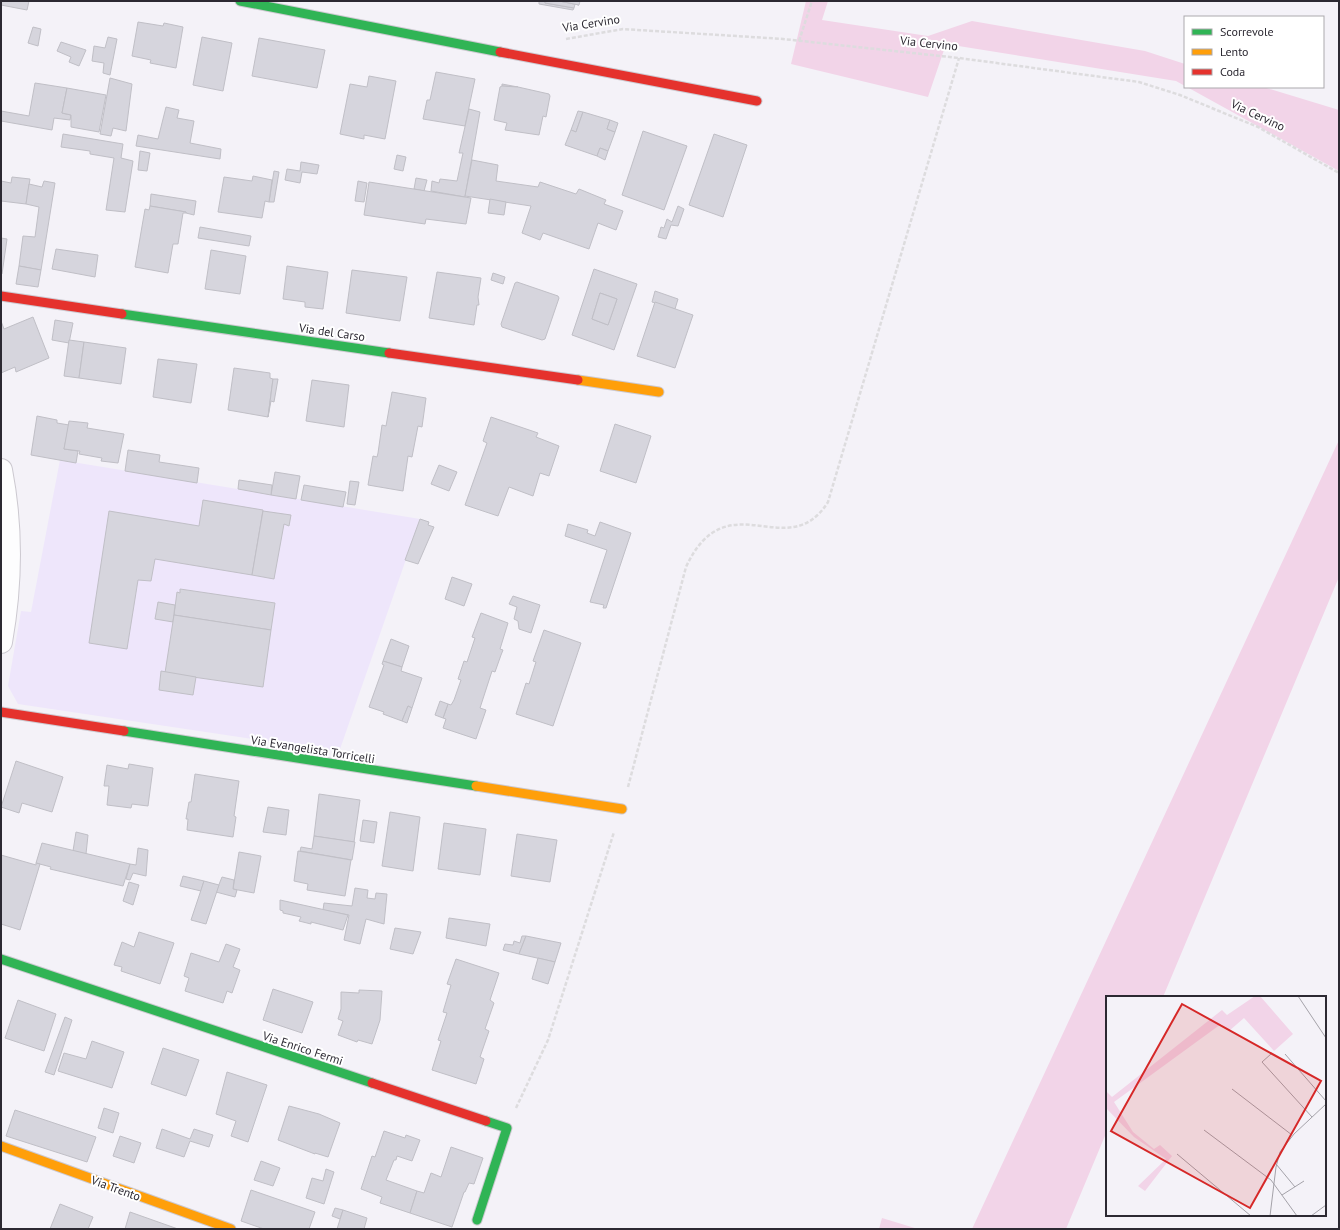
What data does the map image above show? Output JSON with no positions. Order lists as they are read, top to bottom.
{
  "streets": {
    "street": [
      "Via del Carso",
      "Via Evangelista Torricelli",
      "Via Enrico Fermi",
      "Via Trento"
    ],
    "path": ["Via Cervino"]
  },
  "legend": ["Scorrevole", "Lento", "Coda"]
}
